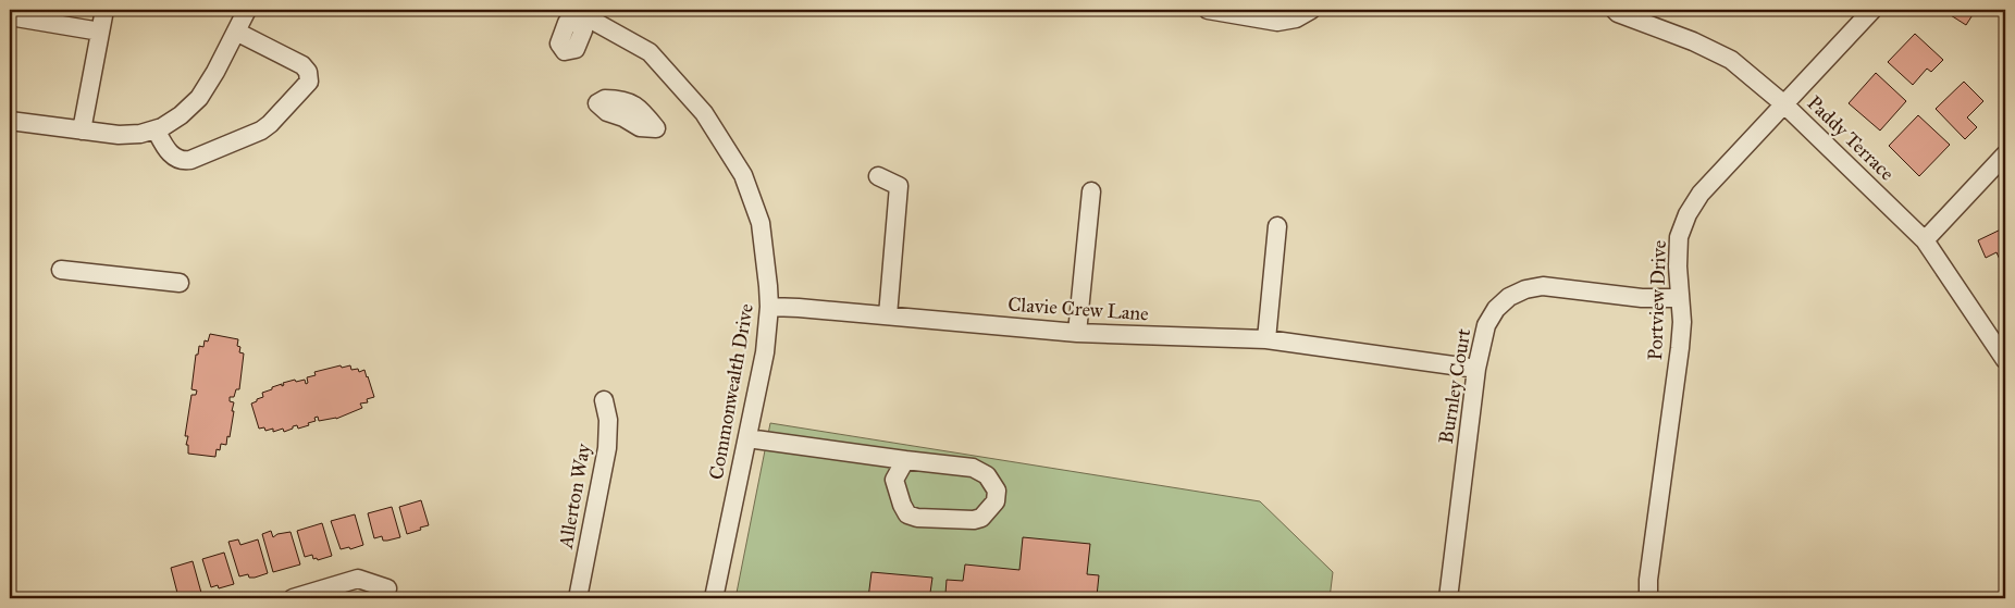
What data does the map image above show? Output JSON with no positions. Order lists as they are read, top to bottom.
{
  "streets": {
    "street": [
      "Paddy Terrace",
      "Portview Drive",
      "Clavie Crew Lane",
      "Burnley Court",
      "Commonwealth Drive",
      "Allerton Way"
    ]
  },
  "crossings": [
    ["Paddy Terrace", "Portview Drive"],
    ["Portview Drive", "Burnley Court"],
    ["Clavie Crew Lane", "Burnley Court"],
    ["Clavie Crew Lane", "Commonwealth Drive"]
  ]
}
